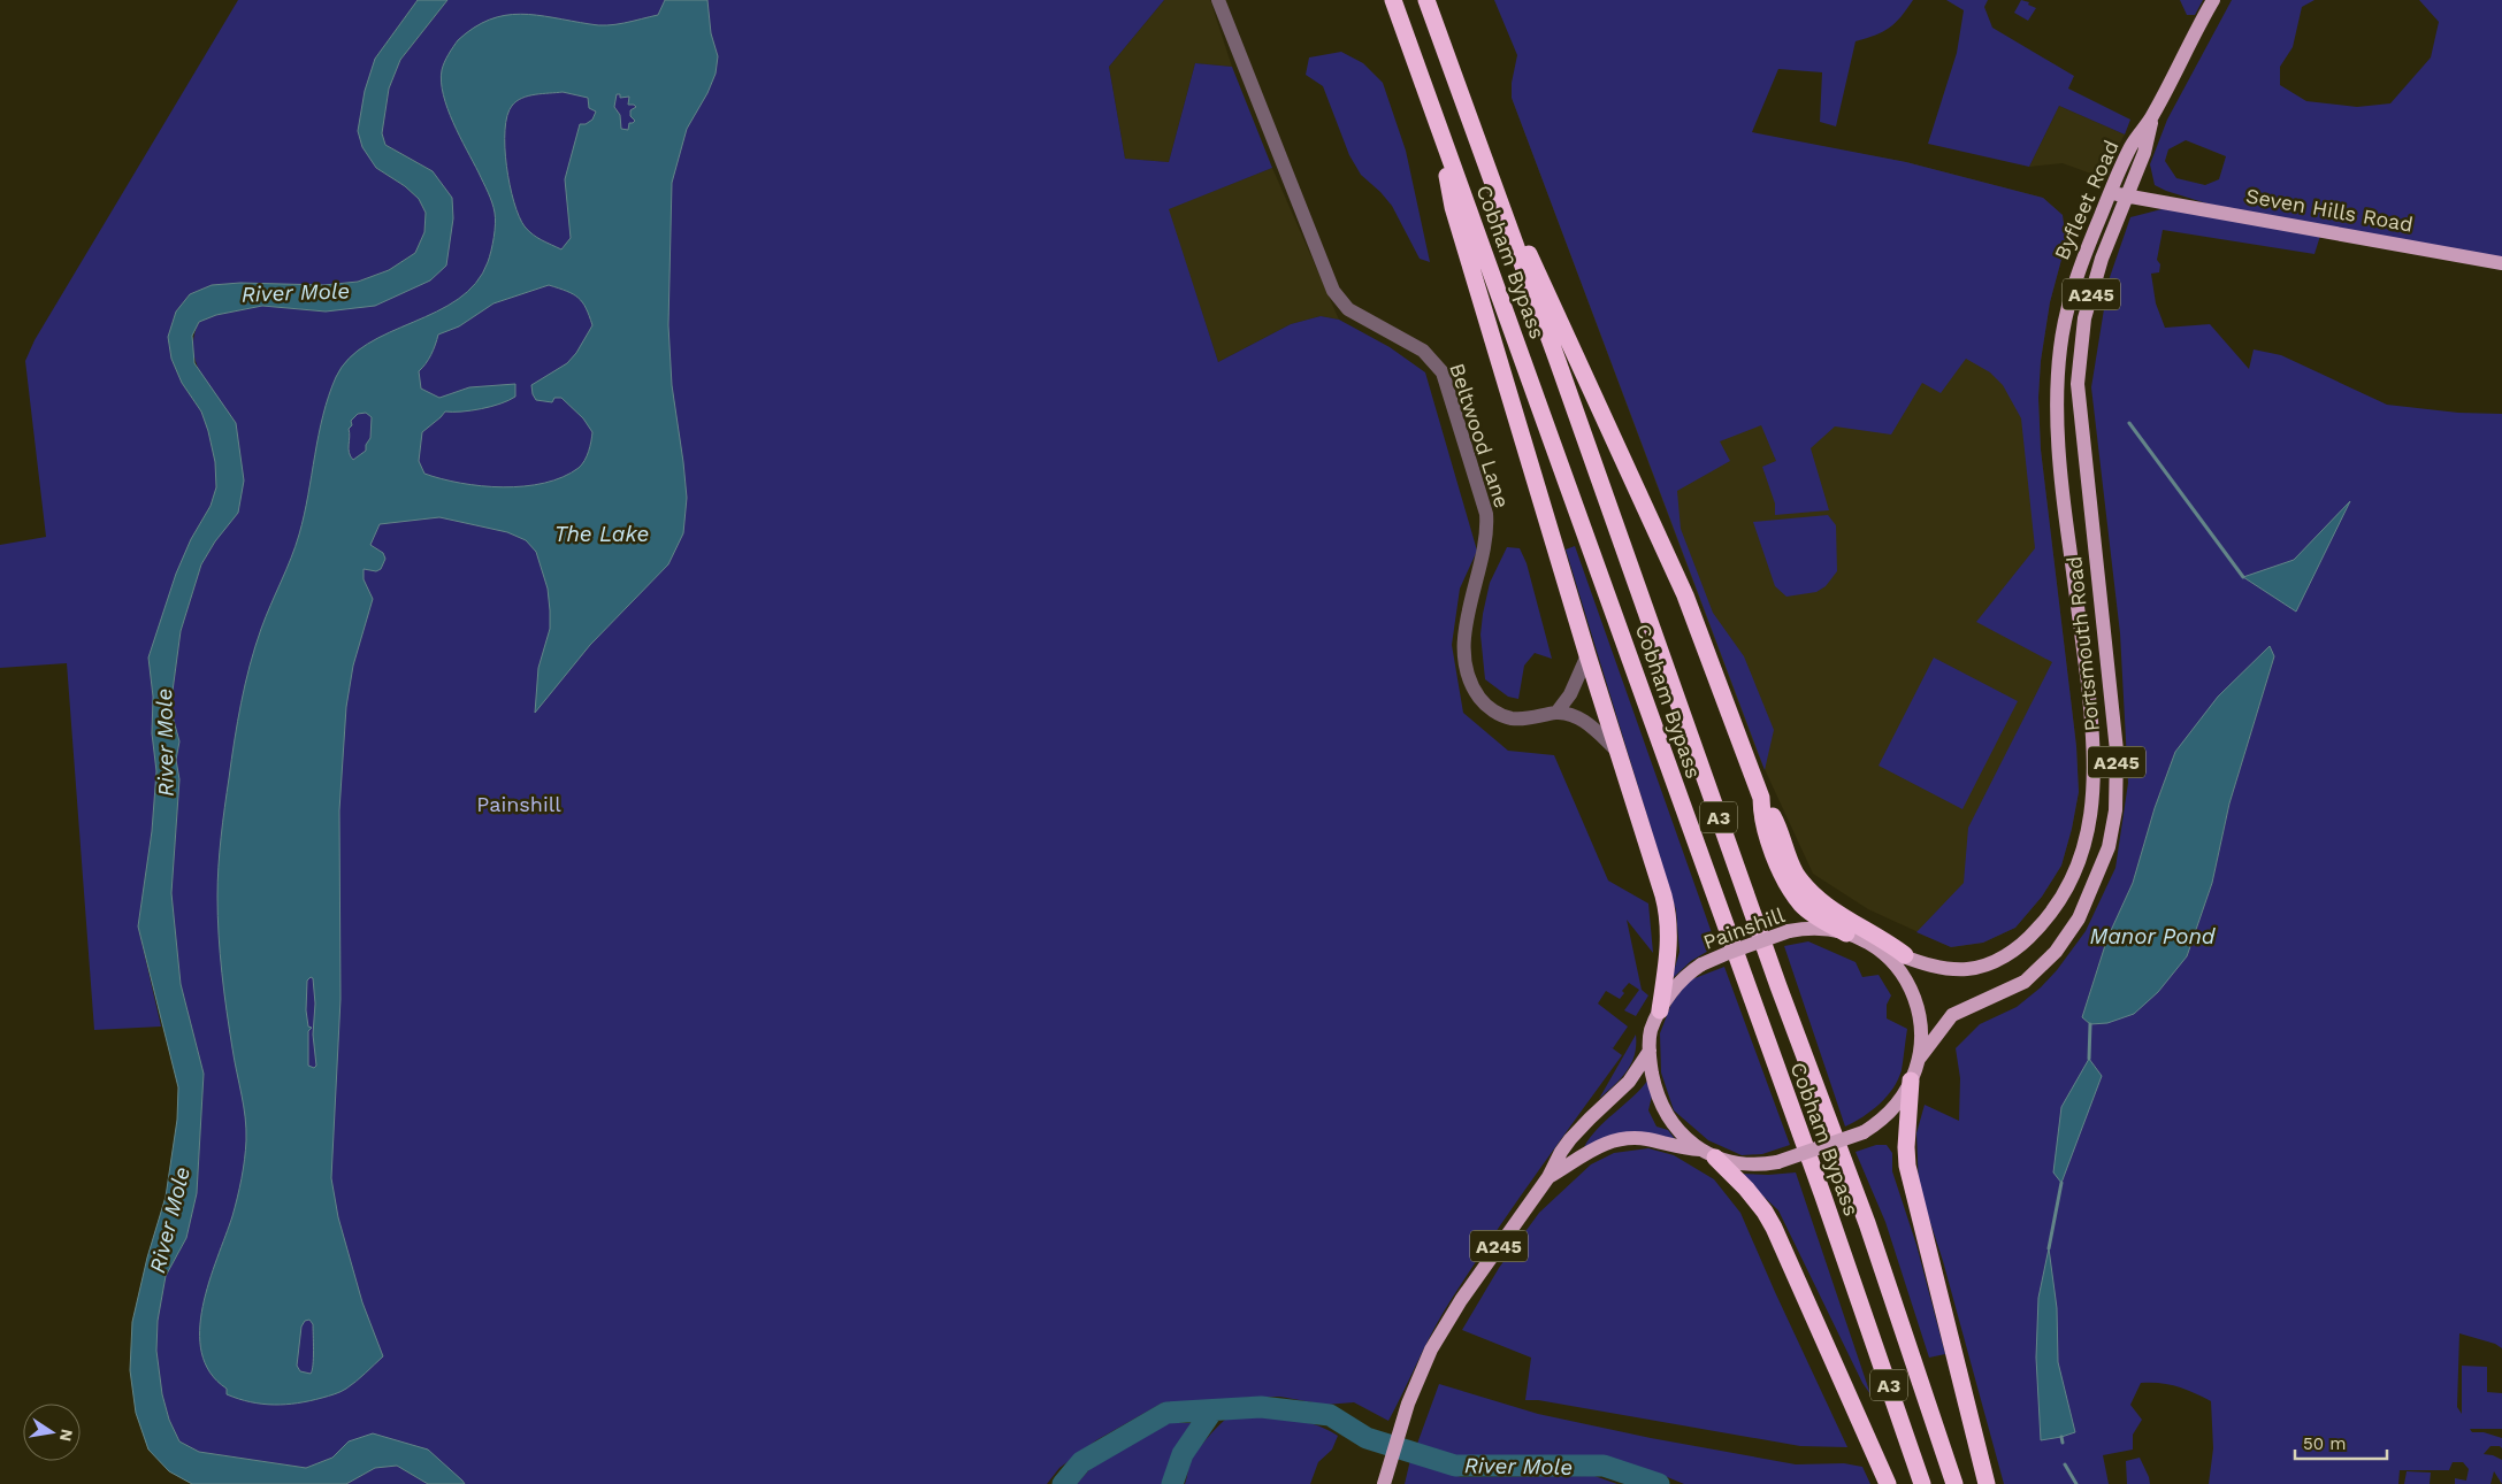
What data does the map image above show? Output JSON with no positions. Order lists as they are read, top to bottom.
{
  "streets": {
    "highway": ["Cobham Bypass", "A3"],
    "main road": [
      "Byfleet Road",
      "Seven Hills Road",
      "A245",
      "Portsmouth Road",
      "Painshill"
    ],
    "street": ["Beltwood Lane"]
  },
  "crossings": [
    ["Byfleet Road", "Seven Hills Road"],
    ["Byfleet Road", "Portsmouth Road"],
    ["Cobham Bypass", "A3"],
    ["A245", "Painshill"],
    ["Portsmouth Road", "Painshill"]
  ],
  "water": ["River Mole", "The Lake", "Manor Pond"],
  "parks": ["Painshill"],
  "scale_bar": "50 m",
  "north": "right"
}
